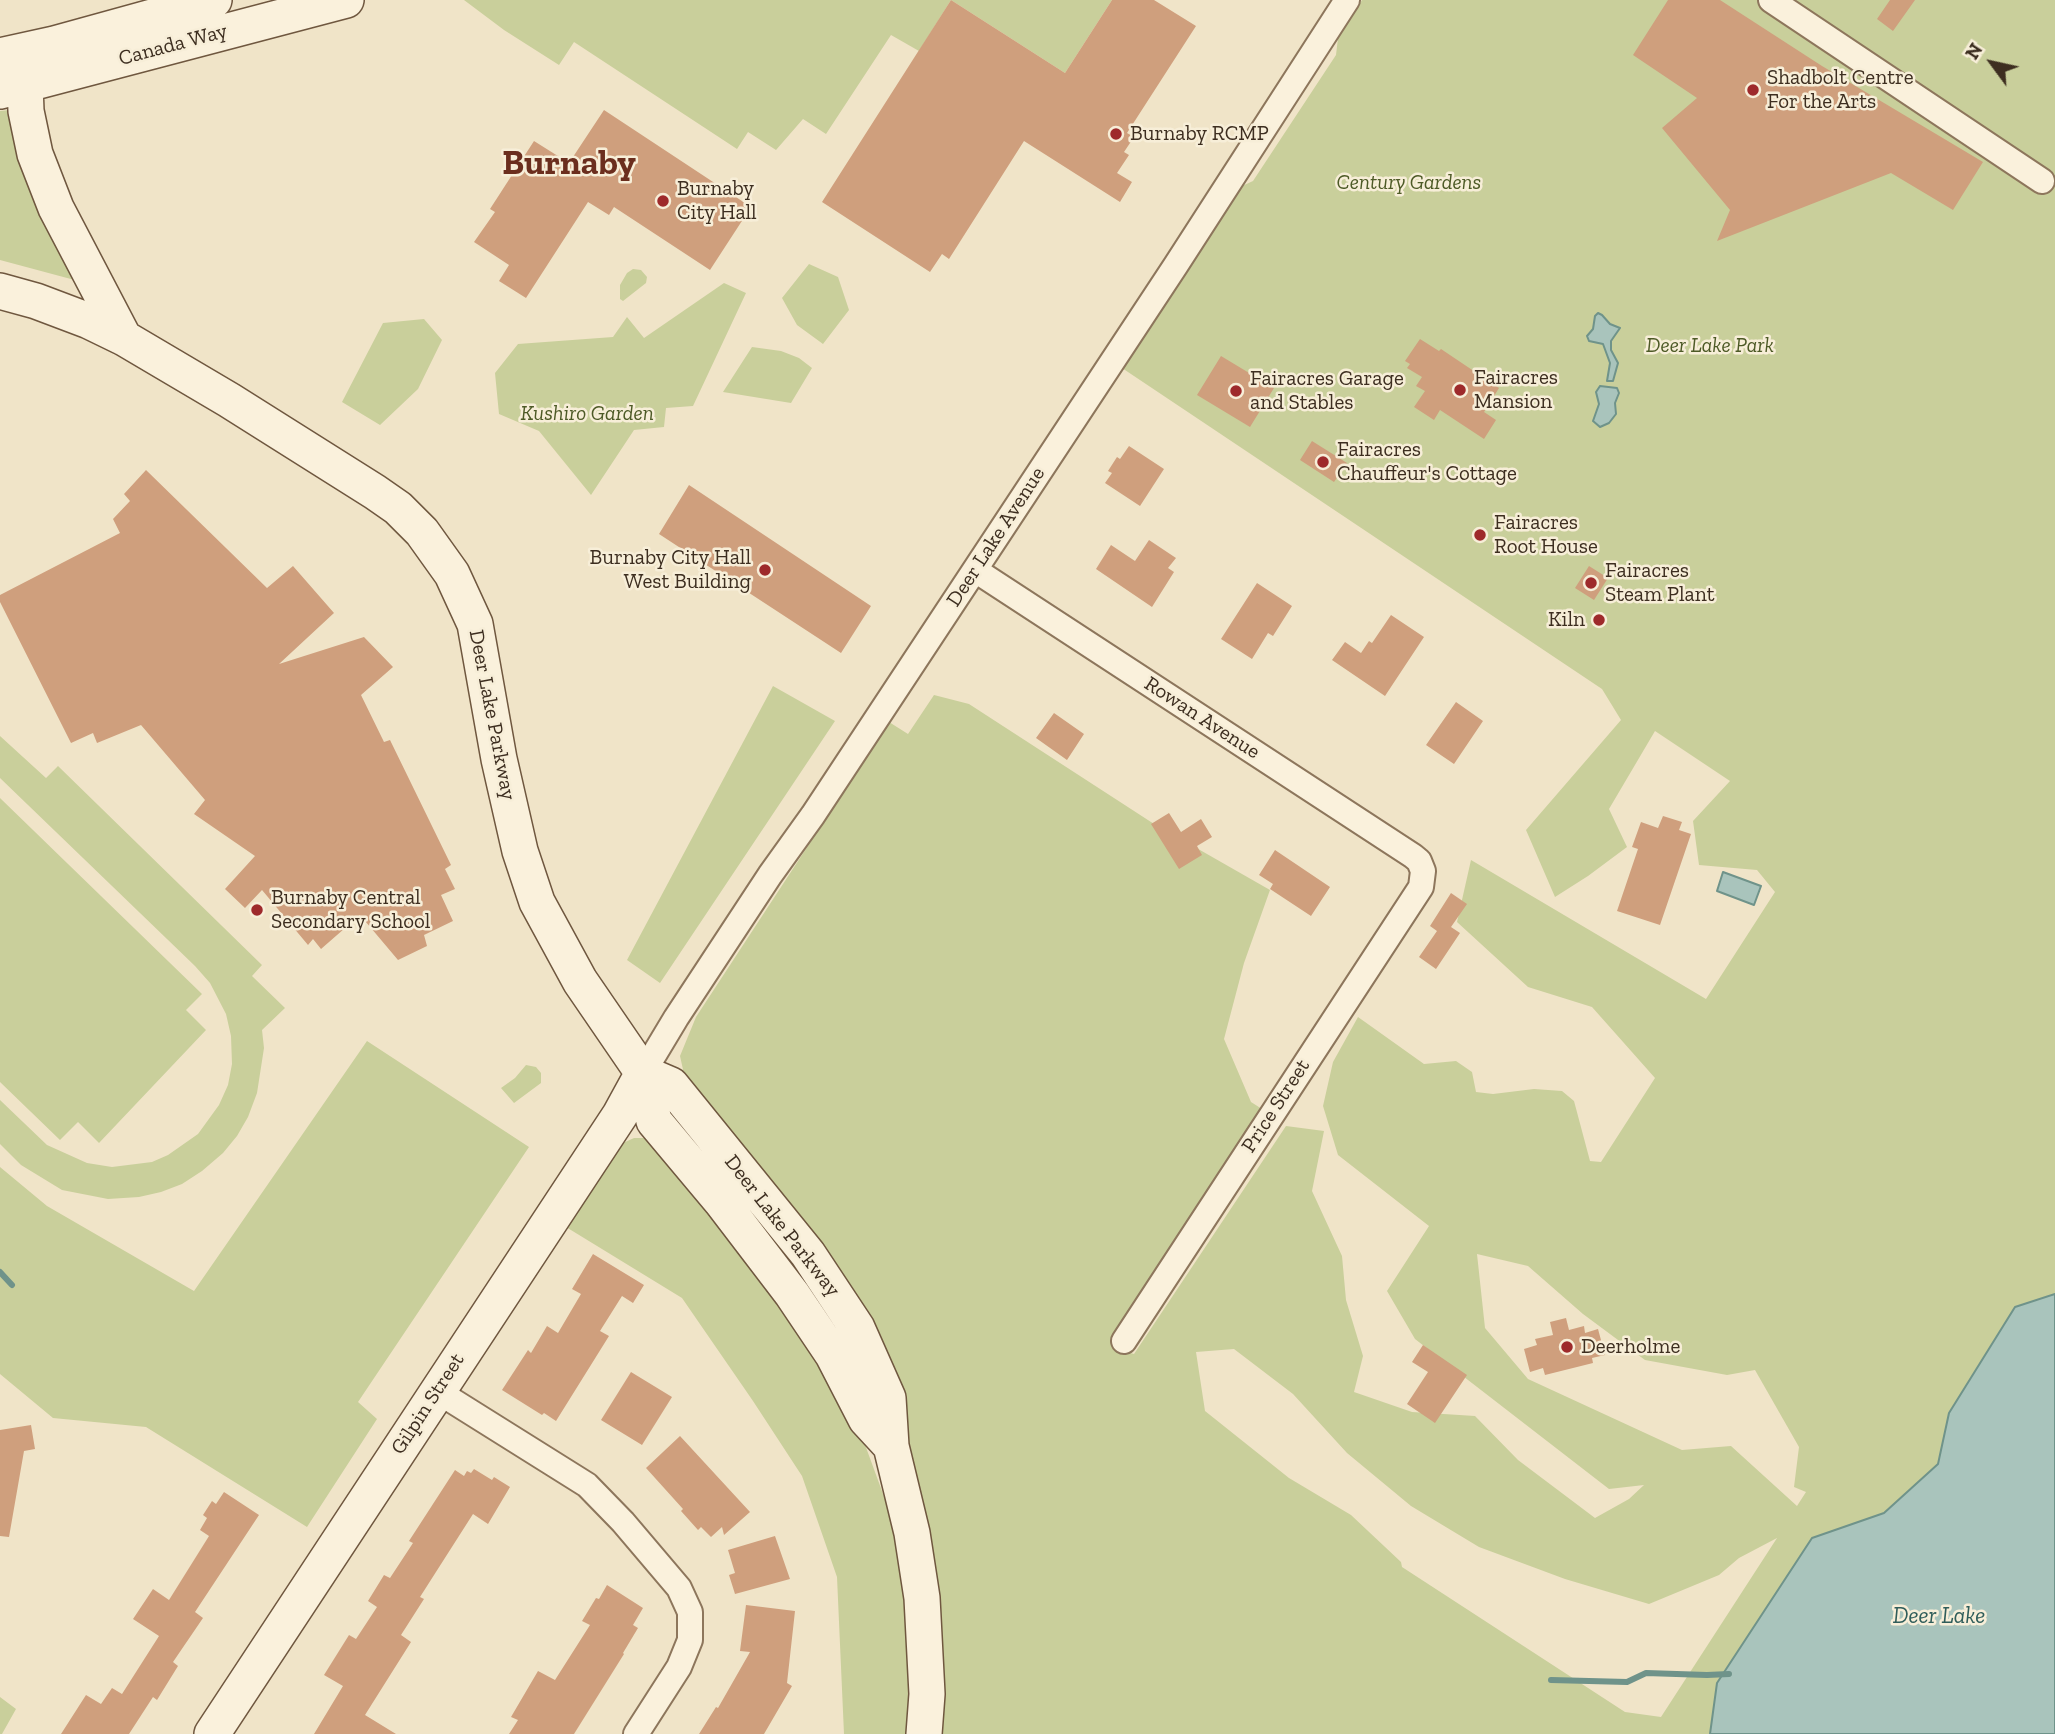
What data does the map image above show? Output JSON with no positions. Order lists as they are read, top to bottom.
{
  "streets": {
    "main road": ["Canada Way", "Deer Lake Parkway", "Gilpin Street"],
    "street": ["Deer Lake Avenue", "Rowan Avenue", "Price Street"]
  },
  "crossings": [
    ["Deer Lake Avenue", "Deer Lake Parkway"],
    ["Deer Lake Avenue", "Rowan Avenue"],
    ["Deer Lake Avenue", "Gilpin Street"],
    ["Deer Lake Parkway", "Gilpin Street"],
    ["Rowan Avenue", "Price Street"]
  ],
  "districts": ["Burnaby"],
  "water": ["Deer Lake"],
  "parks": ["Century Gardens", "Deer Lake Park", "Kushiro Garden"],
  "places": [
    "Shadbolt Centre For the Arts",
    "Burnaby RCMP",
    "Burnaby City Hall",
    "Fairacres Mansion",
    "Fairacres Garage and Stables",
    "Fairacres Chauffeur's Cottage",
    "Fairacres Root House",
    "Burnaby City Hall West Building",
    "Fairacres Steam Plant",
    "Kiln",
    "Burnaby Central Secondary School",
    "Deerholme"
  ],
  "north": "top left"
}
